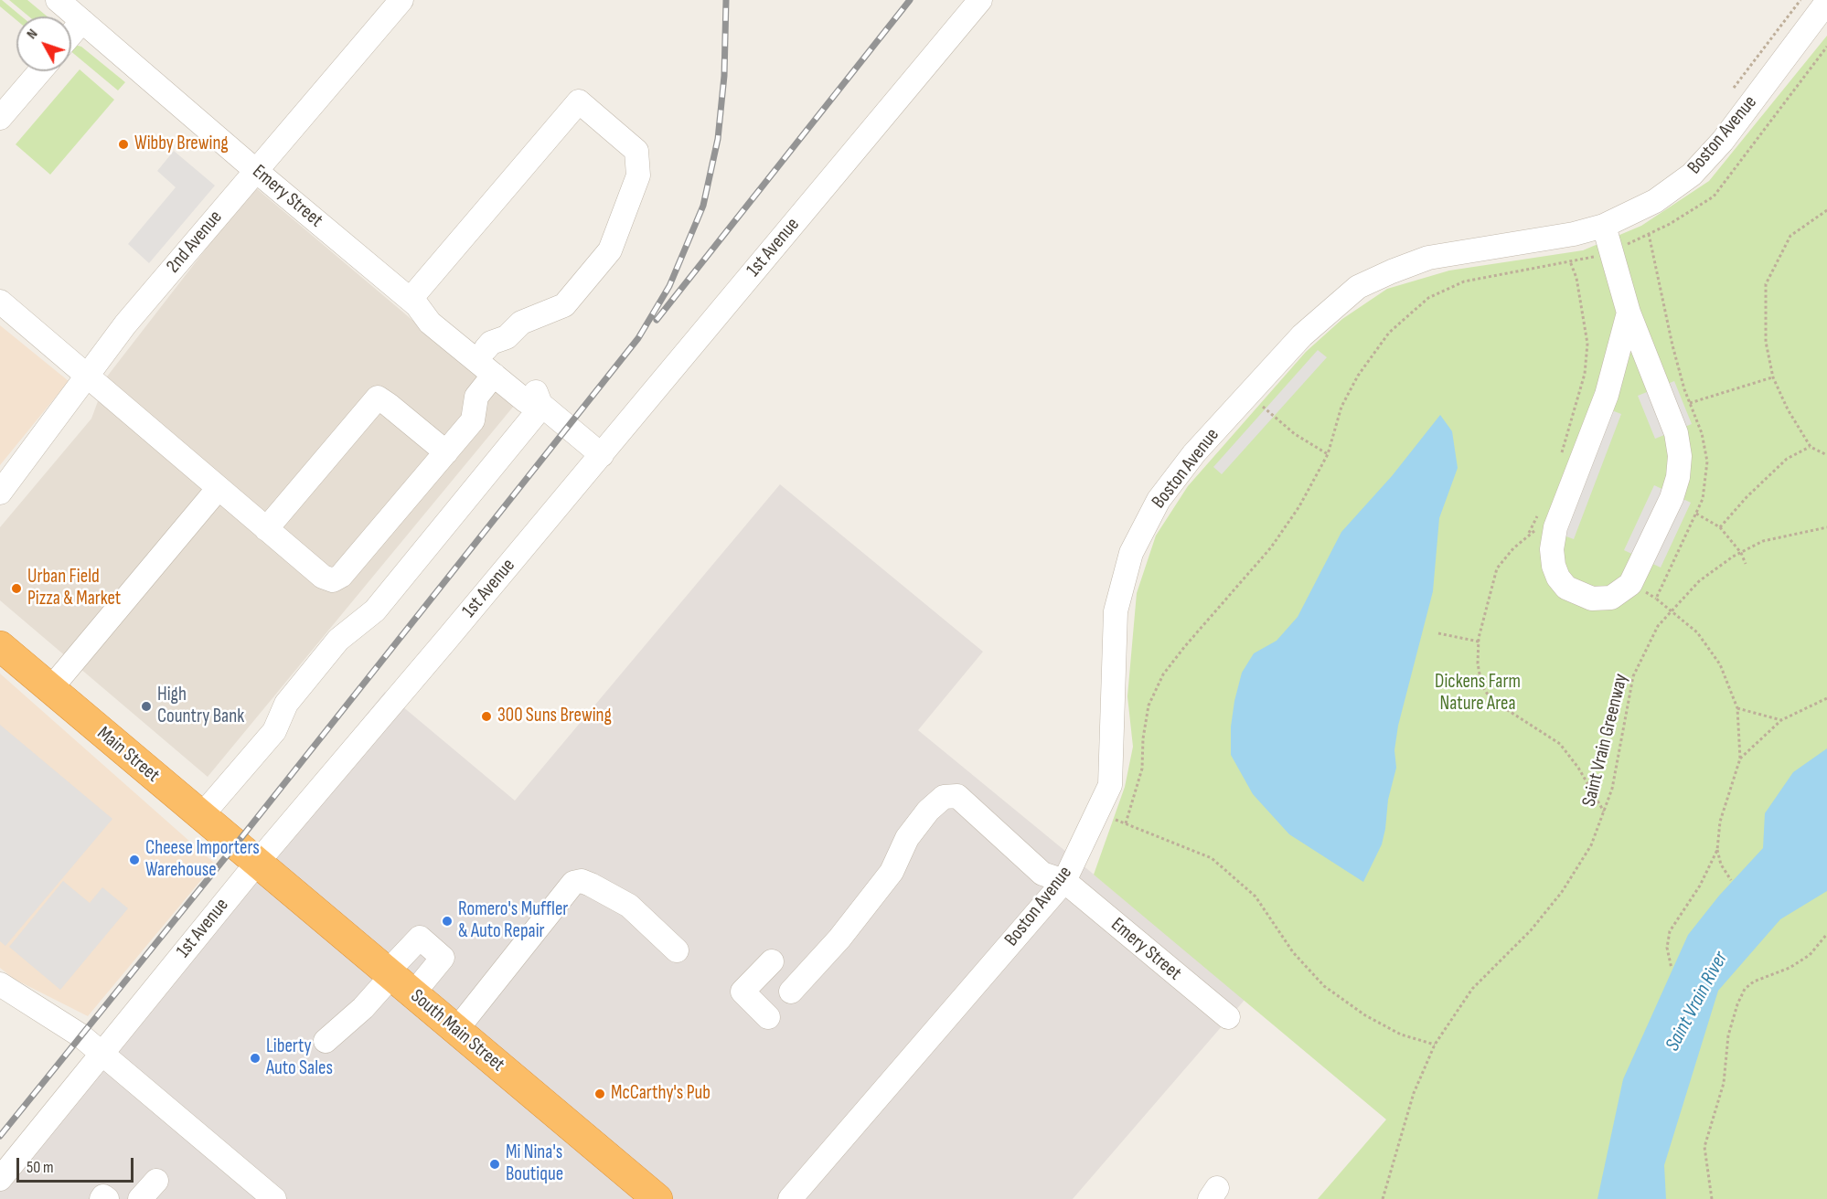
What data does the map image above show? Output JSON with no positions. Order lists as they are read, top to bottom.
{
  "streets": {
    "highway": ["Main Street", "South Main Street"],
    "street": [
      "Boston Avenue",
      "Emery Street",
      "2nd Avenue",
      "1st Avenue"
    ],
    "path": ["Saint Vrain Greenway"]
  },
  "crossings": [
    ["Boston Avenue", "Emery Street"],
    ["Emery Street", "2nd Avenue"],
    ["Emery Street", "1st Avenue"],
    ["1st Avenue", "Main Street"],
    ["1st Avenue", "South Main Street"],
    ["Main Street", "South Main Street"]
  ],
  "water": ["Saint Vrain River"],
  "parks": ["Dickens Farm Nature Area"],
  "places": [
    "Wibby Brewing",
    "Urban Field Pizza & Market",
    "High Country Bank",
    "300 Suns Brewing",
    "Cheese Importers Warehouse",
    "Romero's Muffler & Auto Repair",
    "Liberty Auto Sales",
    "McCarthy's Pub",
    "Mi Nina's Boutique"
  ],
  "scale_bar": "50 m",
  "north": "top left"
}
